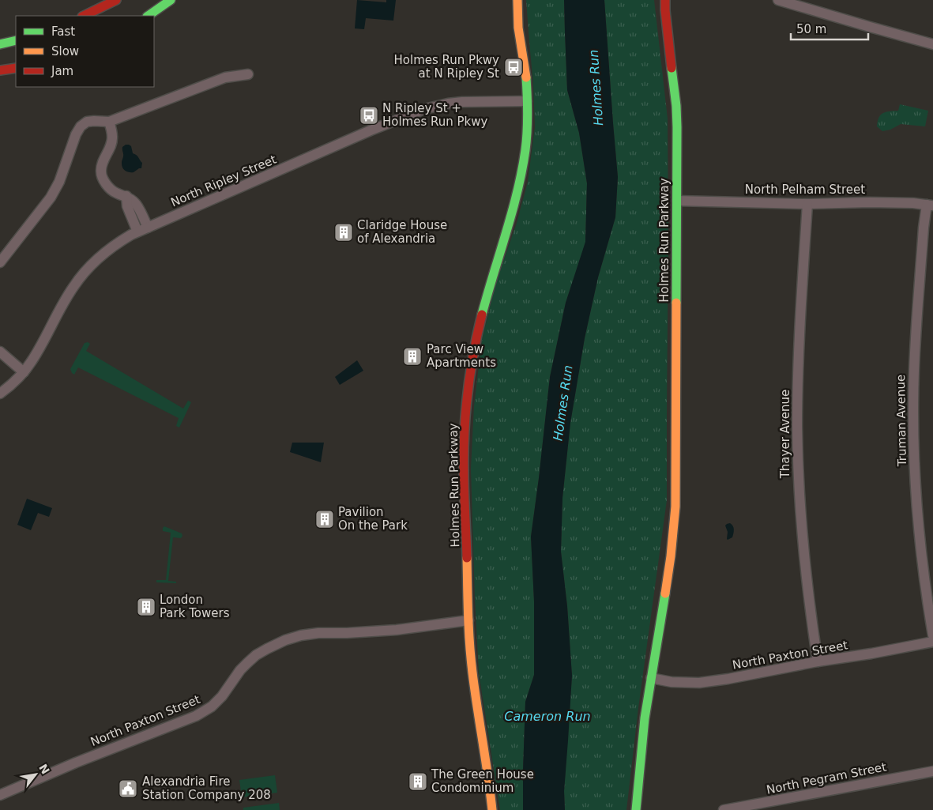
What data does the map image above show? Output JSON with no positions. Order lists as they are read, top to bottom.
{
  "streets": {
    "street": [
      "North Ripley Street",
      "North Pelham Street",
      "Holmes Run Parkway",
      "Truman Avenue",
      "Thayer Avenue",
      "North Paxton Street",
      "North Pegram Street"
    ]
  },
  "crossings": [
    ["North Ripley Street", "Holmes Run Parkway"],
    ["North Pelham Street", "Holmes Run Parkway"],
    ["North Pelham Street", "Truman Avenue"],
    ["North Pelham Street", "Thayer Avenue"],
    ["Holmes Run Parkway", "North Paxton Street"],
    ["Thayer Avenue", "North Paxton Street"]
  ],
  "water": ["Holmes Run", "Cameron Run"],
  "places": {
    "bus stop": ["Holmes Run Pkwy at N Ripley St", "N Ripley St + Holmes Run Pkwy"],
    "building": [
      "Claridge House of Alexandria",
      "Parc View Apartments",
      "Pavilion On the Park",
      "London Park Towers",
      "The Green House Condominium"
    ],
    "public building": ["Alexandria Fire Station Company 208"]
  },
  "legend": ["Fast", "Slow", "Jam"],
  "scale_bar": "50 m",
  "north": "top right"
}
